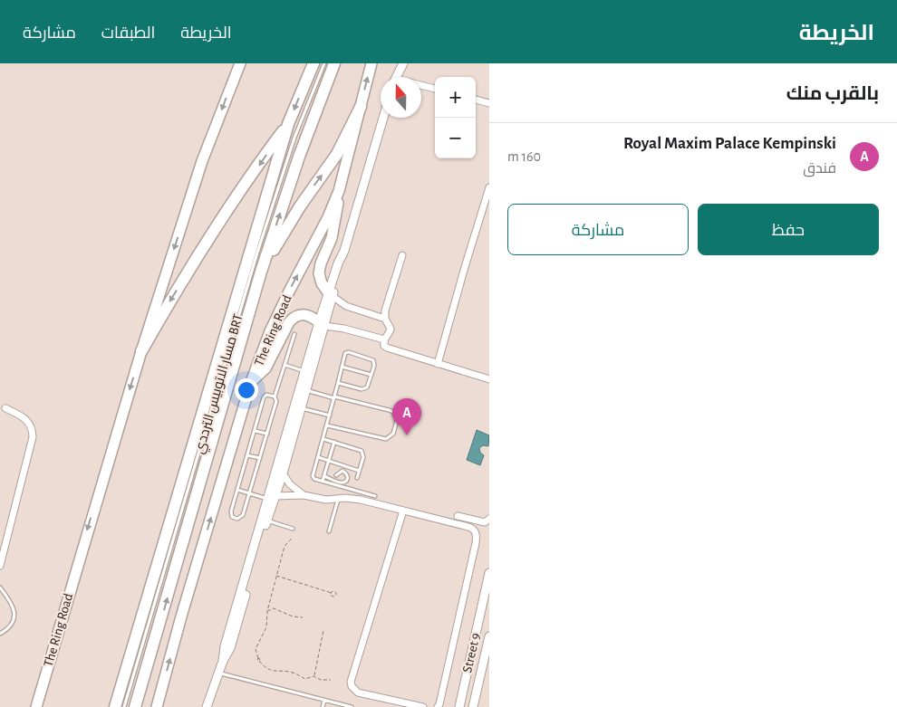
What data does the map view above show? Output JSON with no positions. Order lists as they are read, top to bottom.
{
  "streets": {
    "highway": ["The Ring Road"],
    "street": ["Street 9"],
    "lane": ["مسار الاتوبيس الترددي BRT"]
  },
  "north": "top",
  "page": {
    "header": "الخريطة",
    "nav": ["الخريطة", "الطبقات", "مشاركة"],
    "heading": "بالقرب منك",
    "map_buttons": ["+", "−"],
    "list": [
      {
        "mark": "A",
        "name": "Royal Maxim Palace Kempinski",
        "note": "فندق",
        "value": "160 m"
      }
    ],
    "buttons": ["حفظ", "مشاركة"],
    "pins": "A"
  }
}
